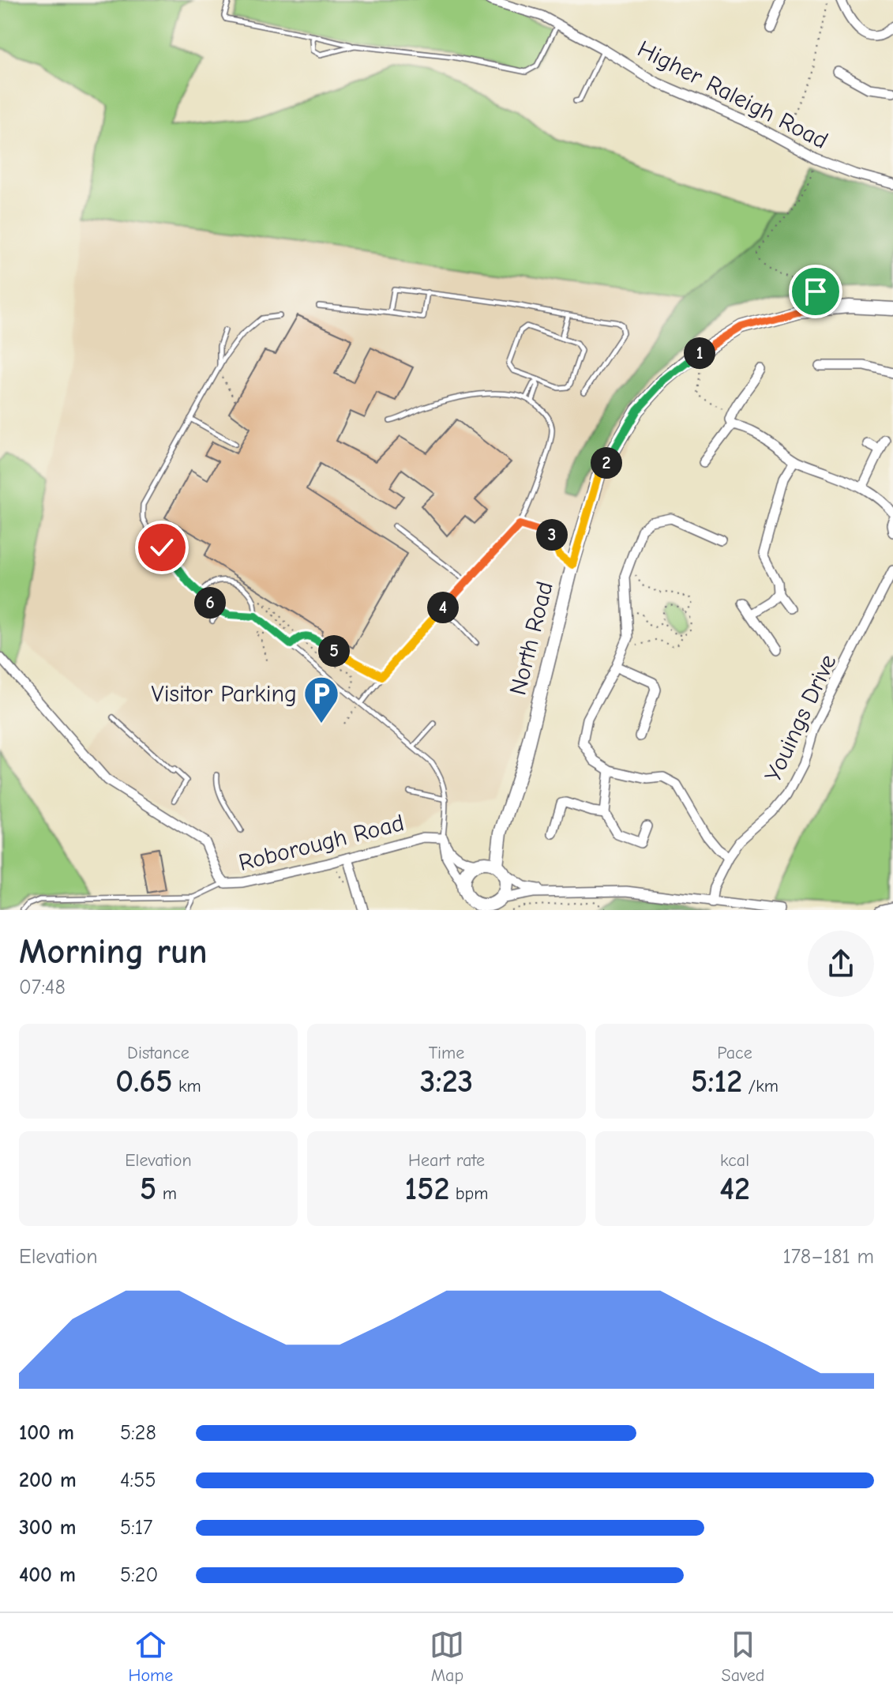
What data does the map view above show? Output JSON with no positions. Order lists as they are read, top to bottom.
{
  "streets": {
    "main road": ["North Road"],
    "street": ["Higher Raleigh Road", "Youings Drive", "Roborough Road"]
  },
  "places": {
    "parking": ["Visitor Parking"]
  },
  "page": {
    "pins": [
      "1",
      "2",
      "3",
      "6",
      "4",
      "5"
    ],
    "heading": ["Morning run", "07:48"],
    "stats": [
      ["Distance", "0.65 km"],
      ["Time", "3:23"],
      ["Pace", "5:12 /km"],
      ["Elevation", "5 m"],
      ["Heart rate", "152 bpm"],
      ["kcal", "42"]
    ],
    "chart": ["Elevation", "178–181 m"],
    "list": [
      {
        "name": "100 m",
        "note": "5:28"
      },
      {
        "name": "200 m",
        "note": "4:55"
      },
      {
        "name": "300 m",
        "note": "5:17"
      },
      {
        "name": "400 m",
        "note": "5:20"
      }
    ],
    "tabs": ["Home", "Map", "Saved"]
  }
}
